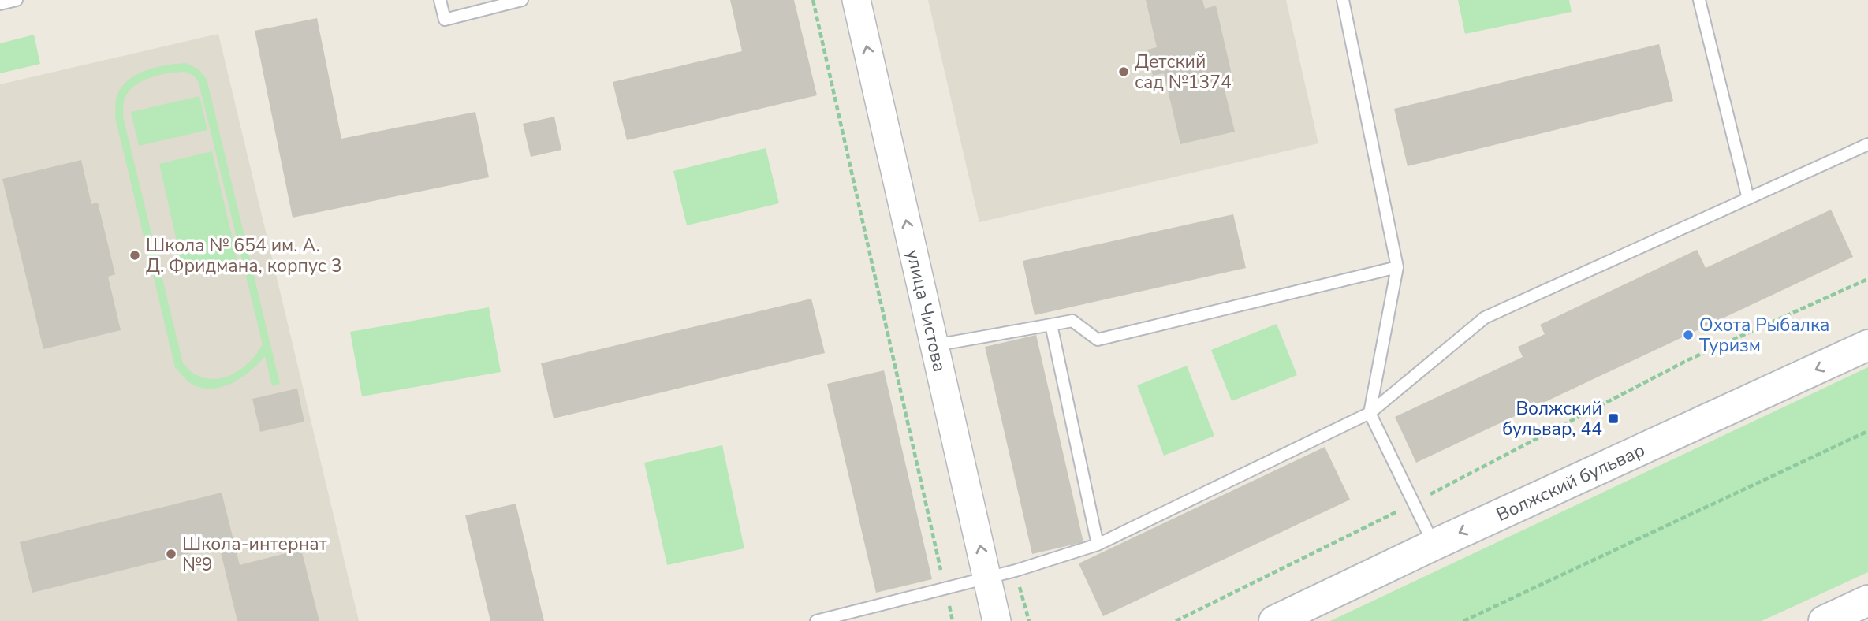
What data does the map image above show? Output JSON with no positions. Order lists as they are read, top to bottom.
{
  "streets": {
    "main road": ["Волжский бульвар"],
    "street": ["улица Чистова"]
  },
  "one_way": ["улица Чистова", "Волжский бульвар"],
  "places": {
    "other": [
      "Детский сад №1374",
      "Школа № 654 им. А. Д. Фридмана, корпус 3",
      "Охота Рыбалка Туризм",
      "Школа-интернат №9"
    ],
    "transit": ["Волжский бульвар, 44"]
  }
}
